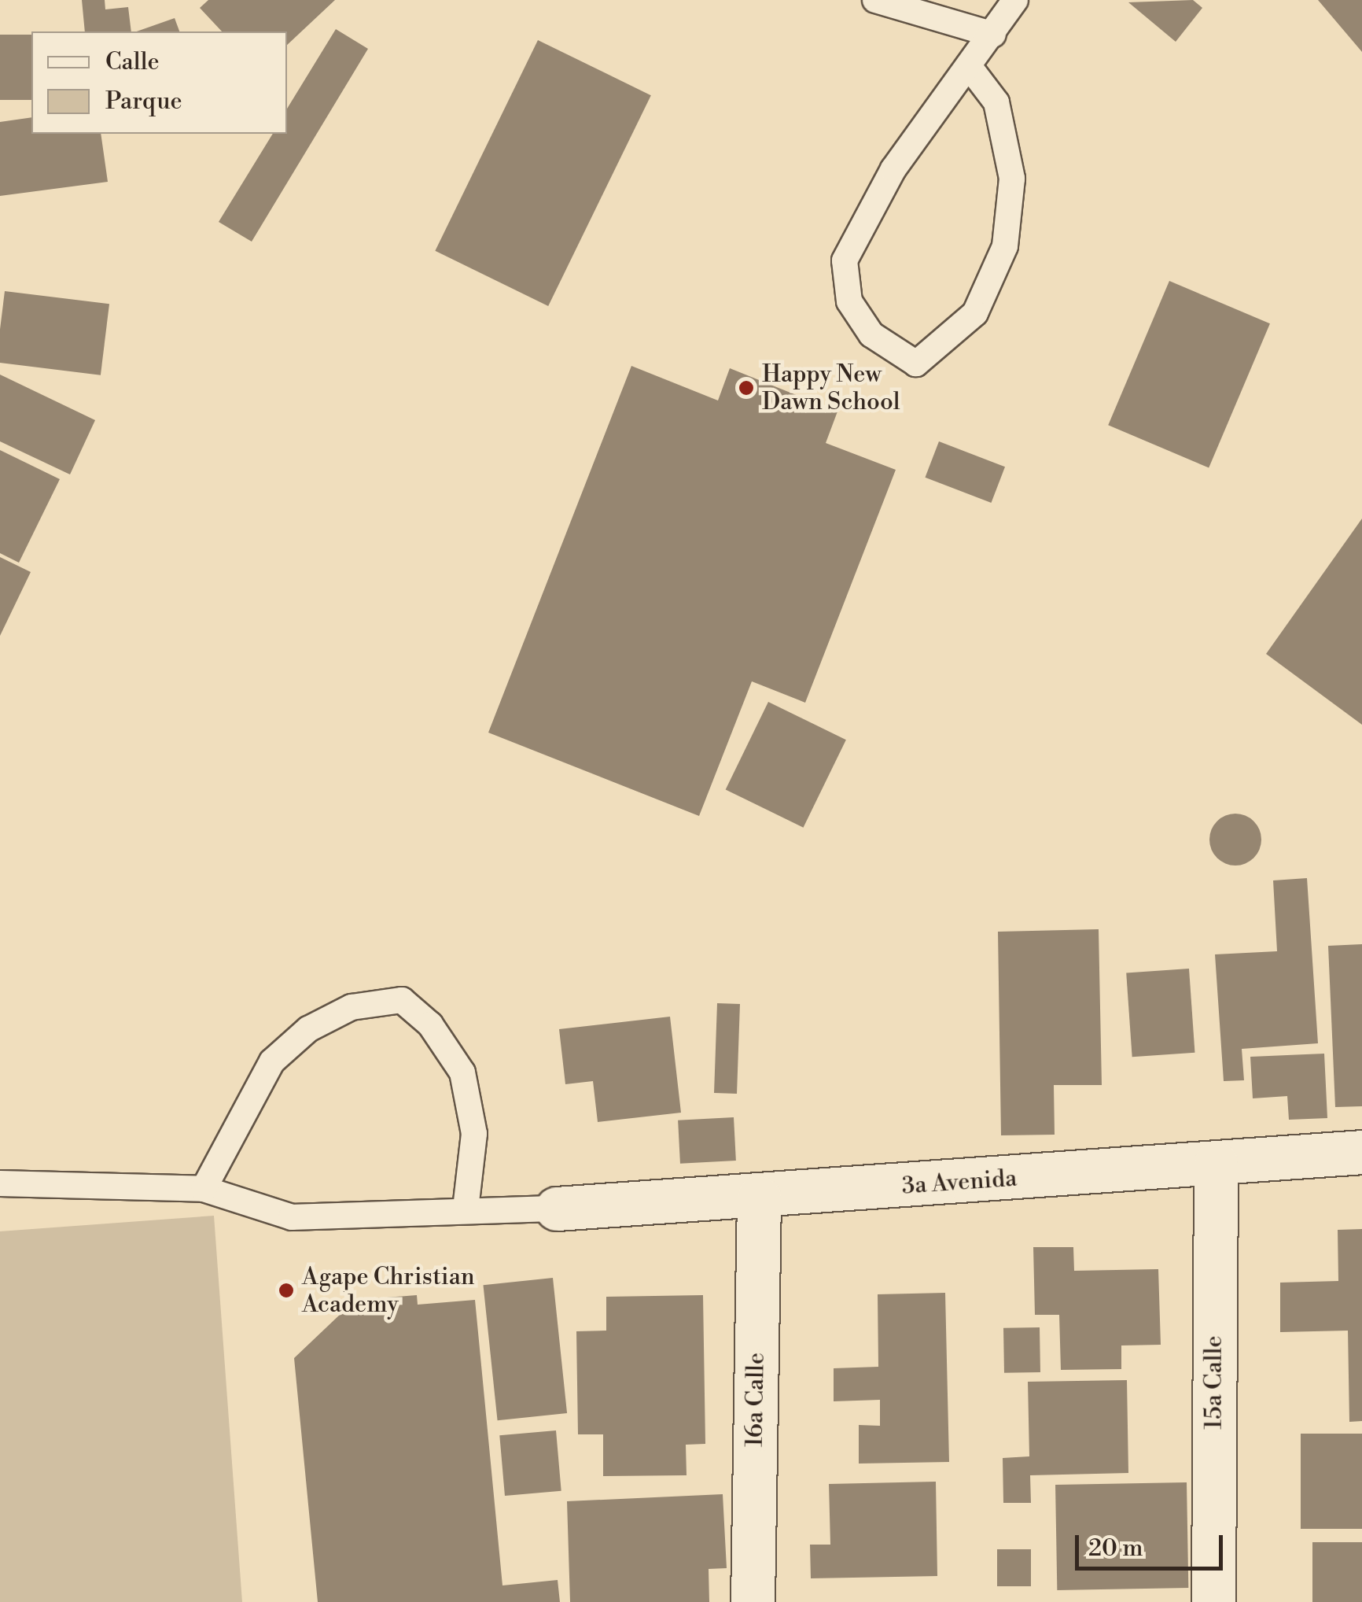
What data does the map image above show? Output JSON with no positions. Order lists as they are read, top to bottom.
{
  "streets": {
    "street": ["3a Avenida", "15a Calle", "16a Calle"]
  },
  "crossings": [
    ["3a Avenida", "15a Calle"],
    ["3a Avenida", "16a Calle"]
  ],
  "places": ["Happy New Dawn School", "Agape Christian Academy"],
  "legend": ["Calle", "Parque"],
  "scale_bar": "20 m"
}
